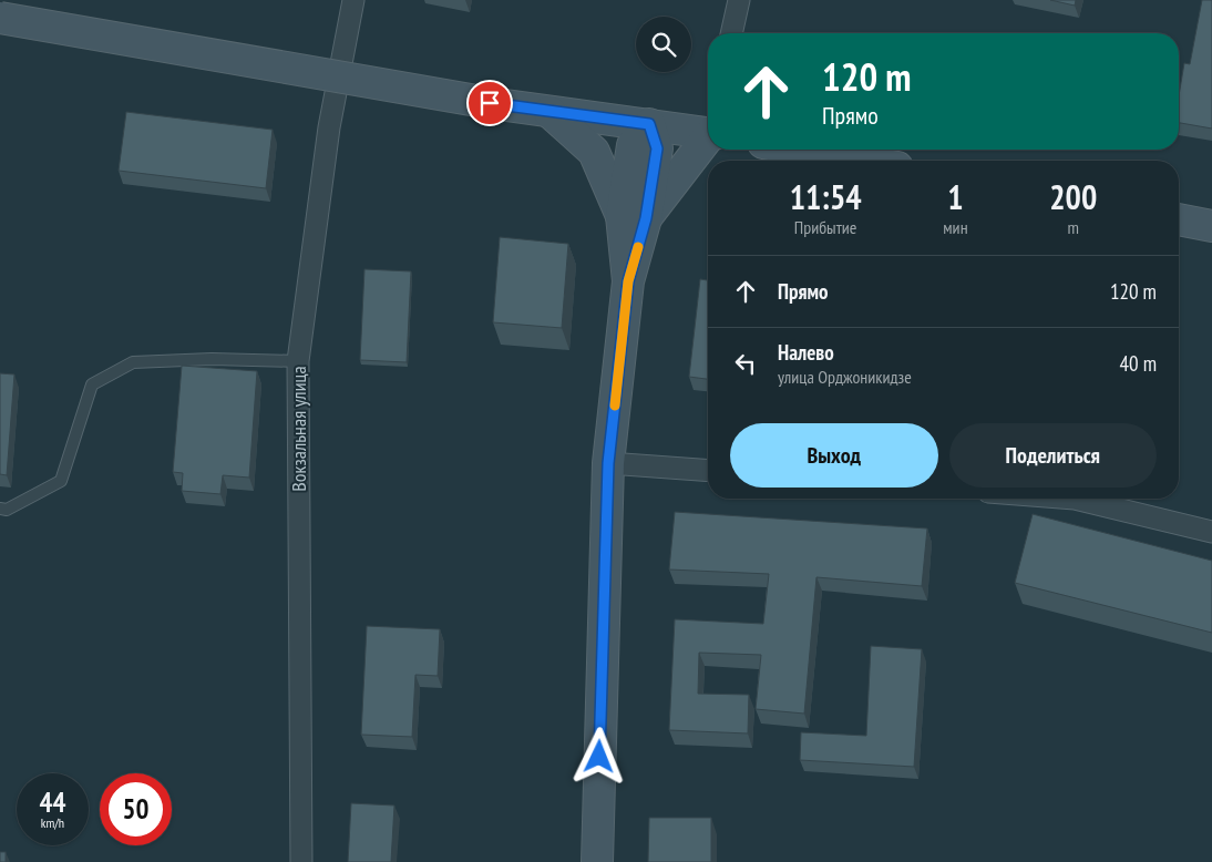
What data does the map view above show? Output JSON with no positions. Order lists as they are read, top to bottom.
{
  "streets": {
    "street": ["Вокзальная улица"]
  },
  "page": {
    "turn": ["120 m", "Прямо"],
    "eta": [
      "11:54",
      "Прибытие",
      "1",
      "мин",
      "200",
      "m"
    ],
    "list": [
      {
        "name": "Прямо",
        "value": "120 m"
      },
      {
        "name": "Налево",
        "note": "улица Орджоникидзе",
        "value": "40 m"
      }
    ],
    "buttons": ["Выход", "Поделиться"],
    "speed": "44 km/h",
    "limit": "50"
  }
}
